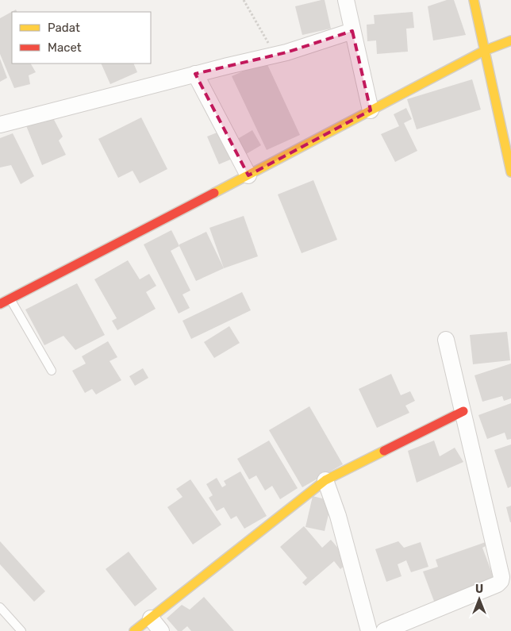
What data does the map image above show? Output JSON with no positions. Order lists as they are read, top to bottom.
{
  "legend": ["Padat", "Macet"],
  "north": "top"
}
